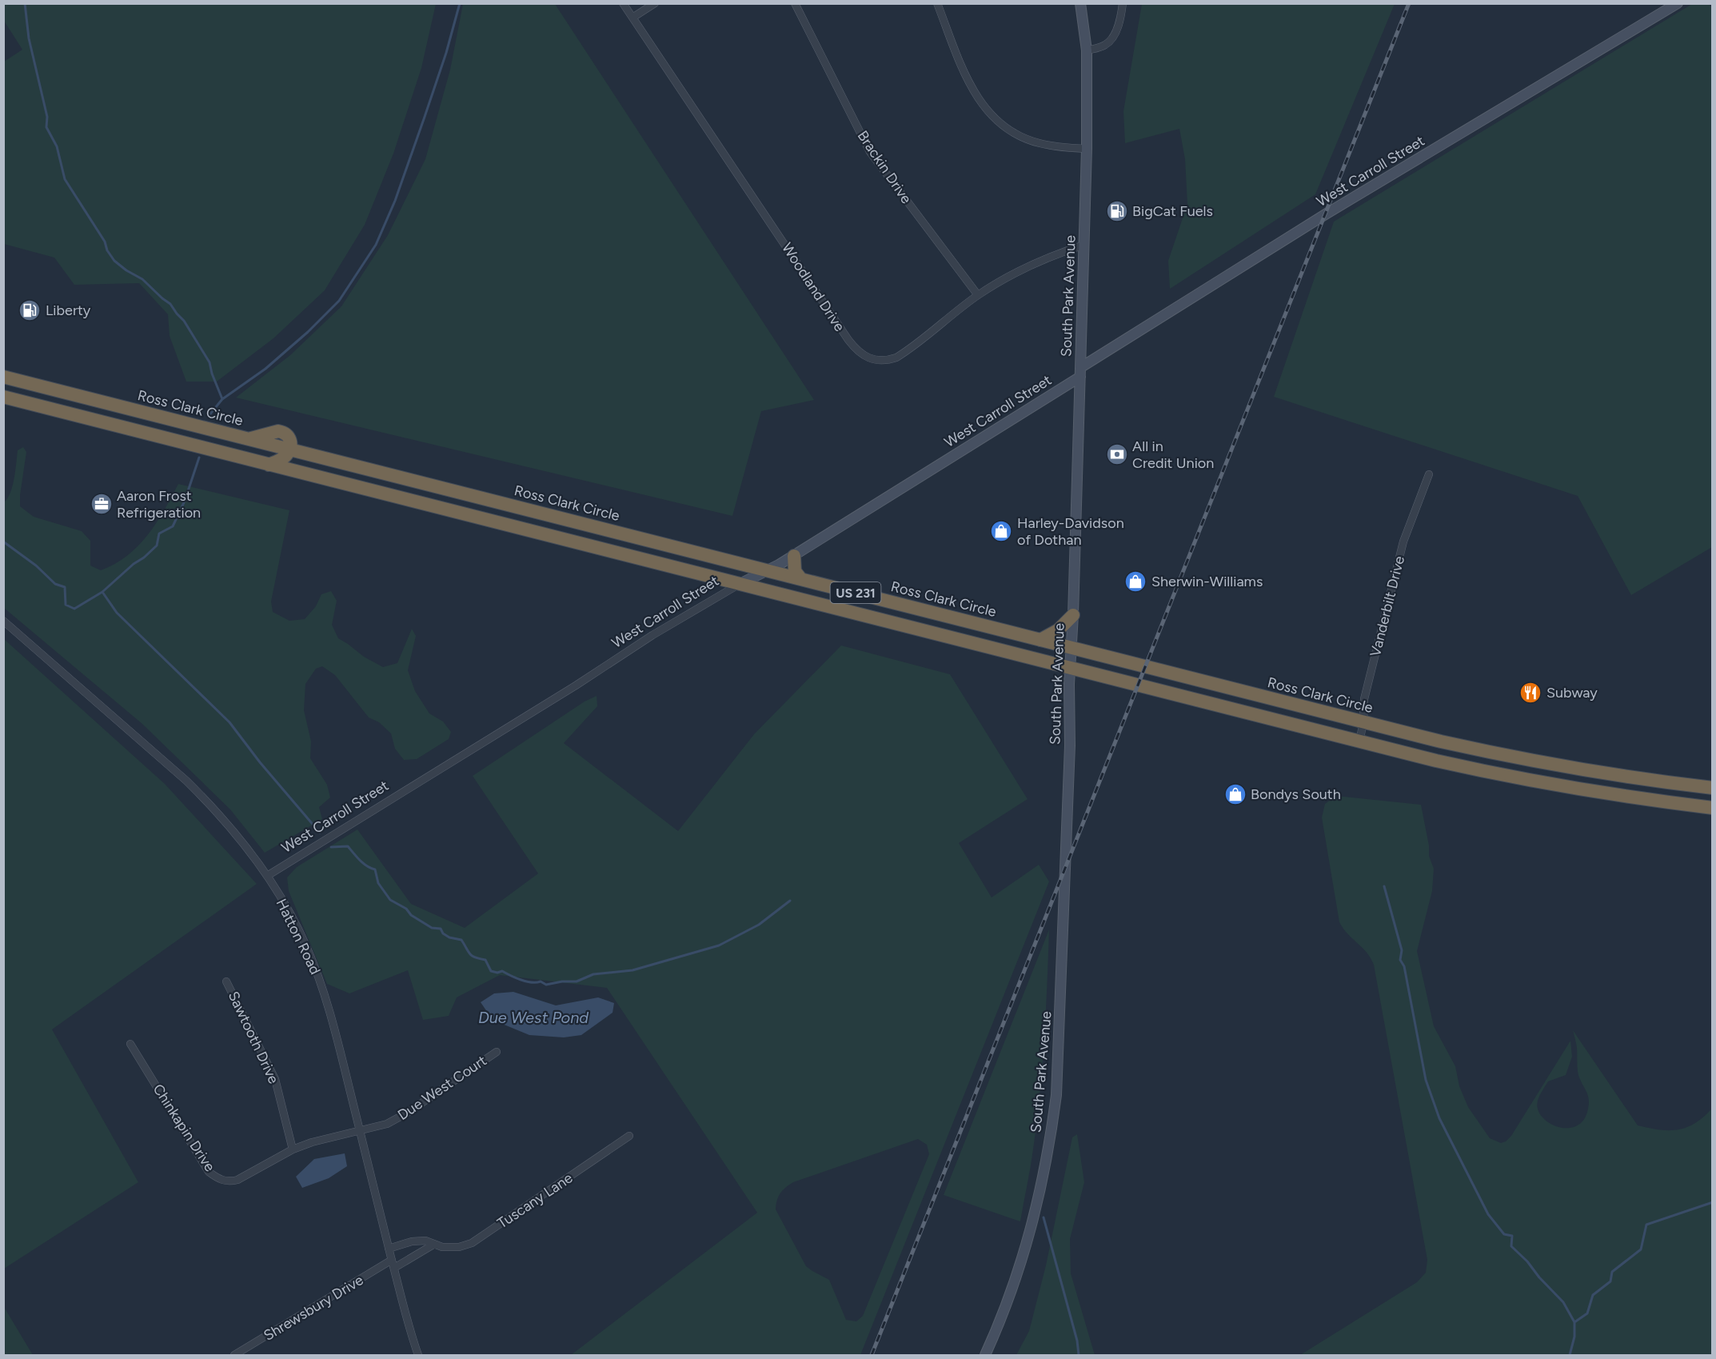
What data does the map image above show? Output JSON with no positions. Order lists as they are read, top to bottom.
{
  "streets": {
    "highway": ["Ross Clark Circle", "US 231"],
    "street": [
      "Brackin Drive",
      "West Carroll Street",
      "Woodland Drive",
      "South Park Avenue",
      "Vanderbilt Drive",
      "Hatton Road",
      "Sawtooth Drive",
      "Due West Court",
      "Chinkapin Drive",
      "Tuscany Lane",
      "Shrewsbury Drive"
    ]
  },
  "crossings": [
    ["Brackin Drive", "Woodland Drive"],
    ["West Carroll Street", "South Park Avenue"],
    ["West Carroll Street", "Ross Clark Circle"],
    ["West Carroll Street", "US 231"],
    ["West Carroll Street", "Hatton Road"],
    ["Woodland Drive", "South Park Avenue"],
    ["South Park Avenue", "Ross Clark Circle"],
    ["South Park Avenue", "US 231"],
    ["Ross Clark Circle", "Vanderbilt Drive"],
    ["US 231", "Vanderbilt Drive"],
    ["Hatton Road", "Due West Court"],
    ["Hatton Road", "Chinkapin Drive"],
    ["Hatton Road", "Tuscany Lane"],
    ["Hatton Road", "Shrewsbury Drive"],
    ["Sawtooth Drive", "Chinkapin Drive"],
    ["Due West Court", "Chinkapin Drive"]
  ],
  "water": ["Due West Pond"],
  "places": {
    "fuel station": ["BigCat Fuels", "Liberty"],
    "bank": ["All in Credit Union"],
    "office": ["Aaron Frost Refrigeration"],
    "shop": ["Harley-Davidson of Dothan", "Sherwin-Williams", "Bondys South"],
    "restaurant": ["Subway"]
  }
}
